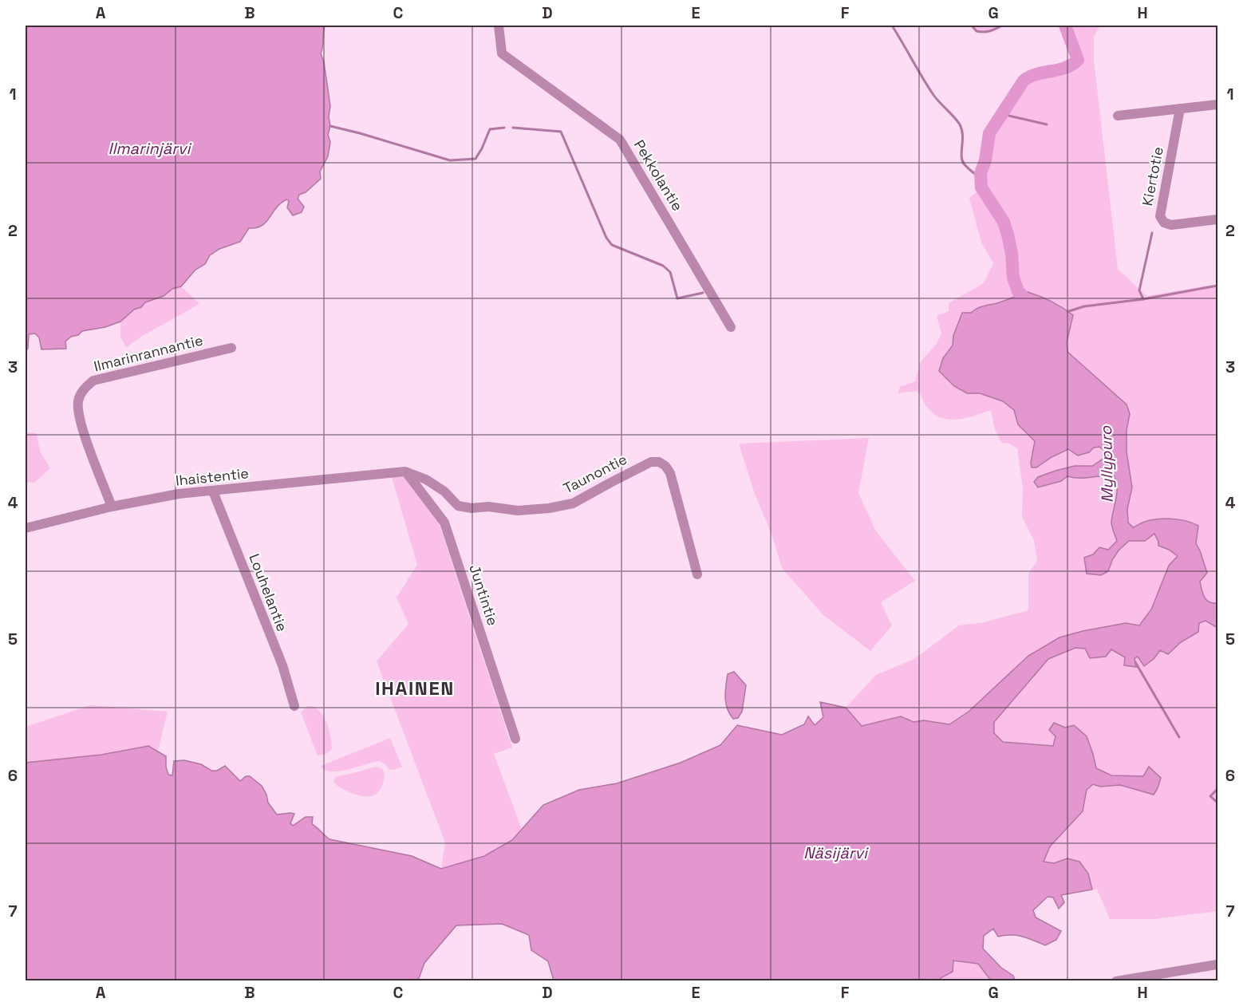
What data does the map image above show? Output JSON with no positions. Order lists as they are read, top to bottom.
{
  "streets": {
    "street": [
      "Pekkolantie",
      "Kiertotie",
      "Ilmarinrannantie",
      "Taunontie",
      "Ihaistentie",
      "Louhelantie",
      "Juntintie"
    ]
  },
  "crossings": [
    ["Ilmarinrannantie", "Ihaistentie"],
    ["Taunontie", "Ihaistentie"],
    ["Taunontie", "Juntintie"],
    ["Ihaistentie", "Louhelantie"],
    ["Ihaistentie", "Juntintie"]
  ],
  "districts": ["IHAINEN"],
  "water": ["Ilmarinjärvi", "Myllypuro", "Näsijärvi"],
  "grid": {
    "columns": [
      "A",
      "B",
      "C",
      "D",
      "E",
      "F",
      "G",
      "H"
    ],
    "rows": [
      "1",
      "2",
      "3",
      "4",
      "5",
      "6",
      "7"
    ]
  }
}
